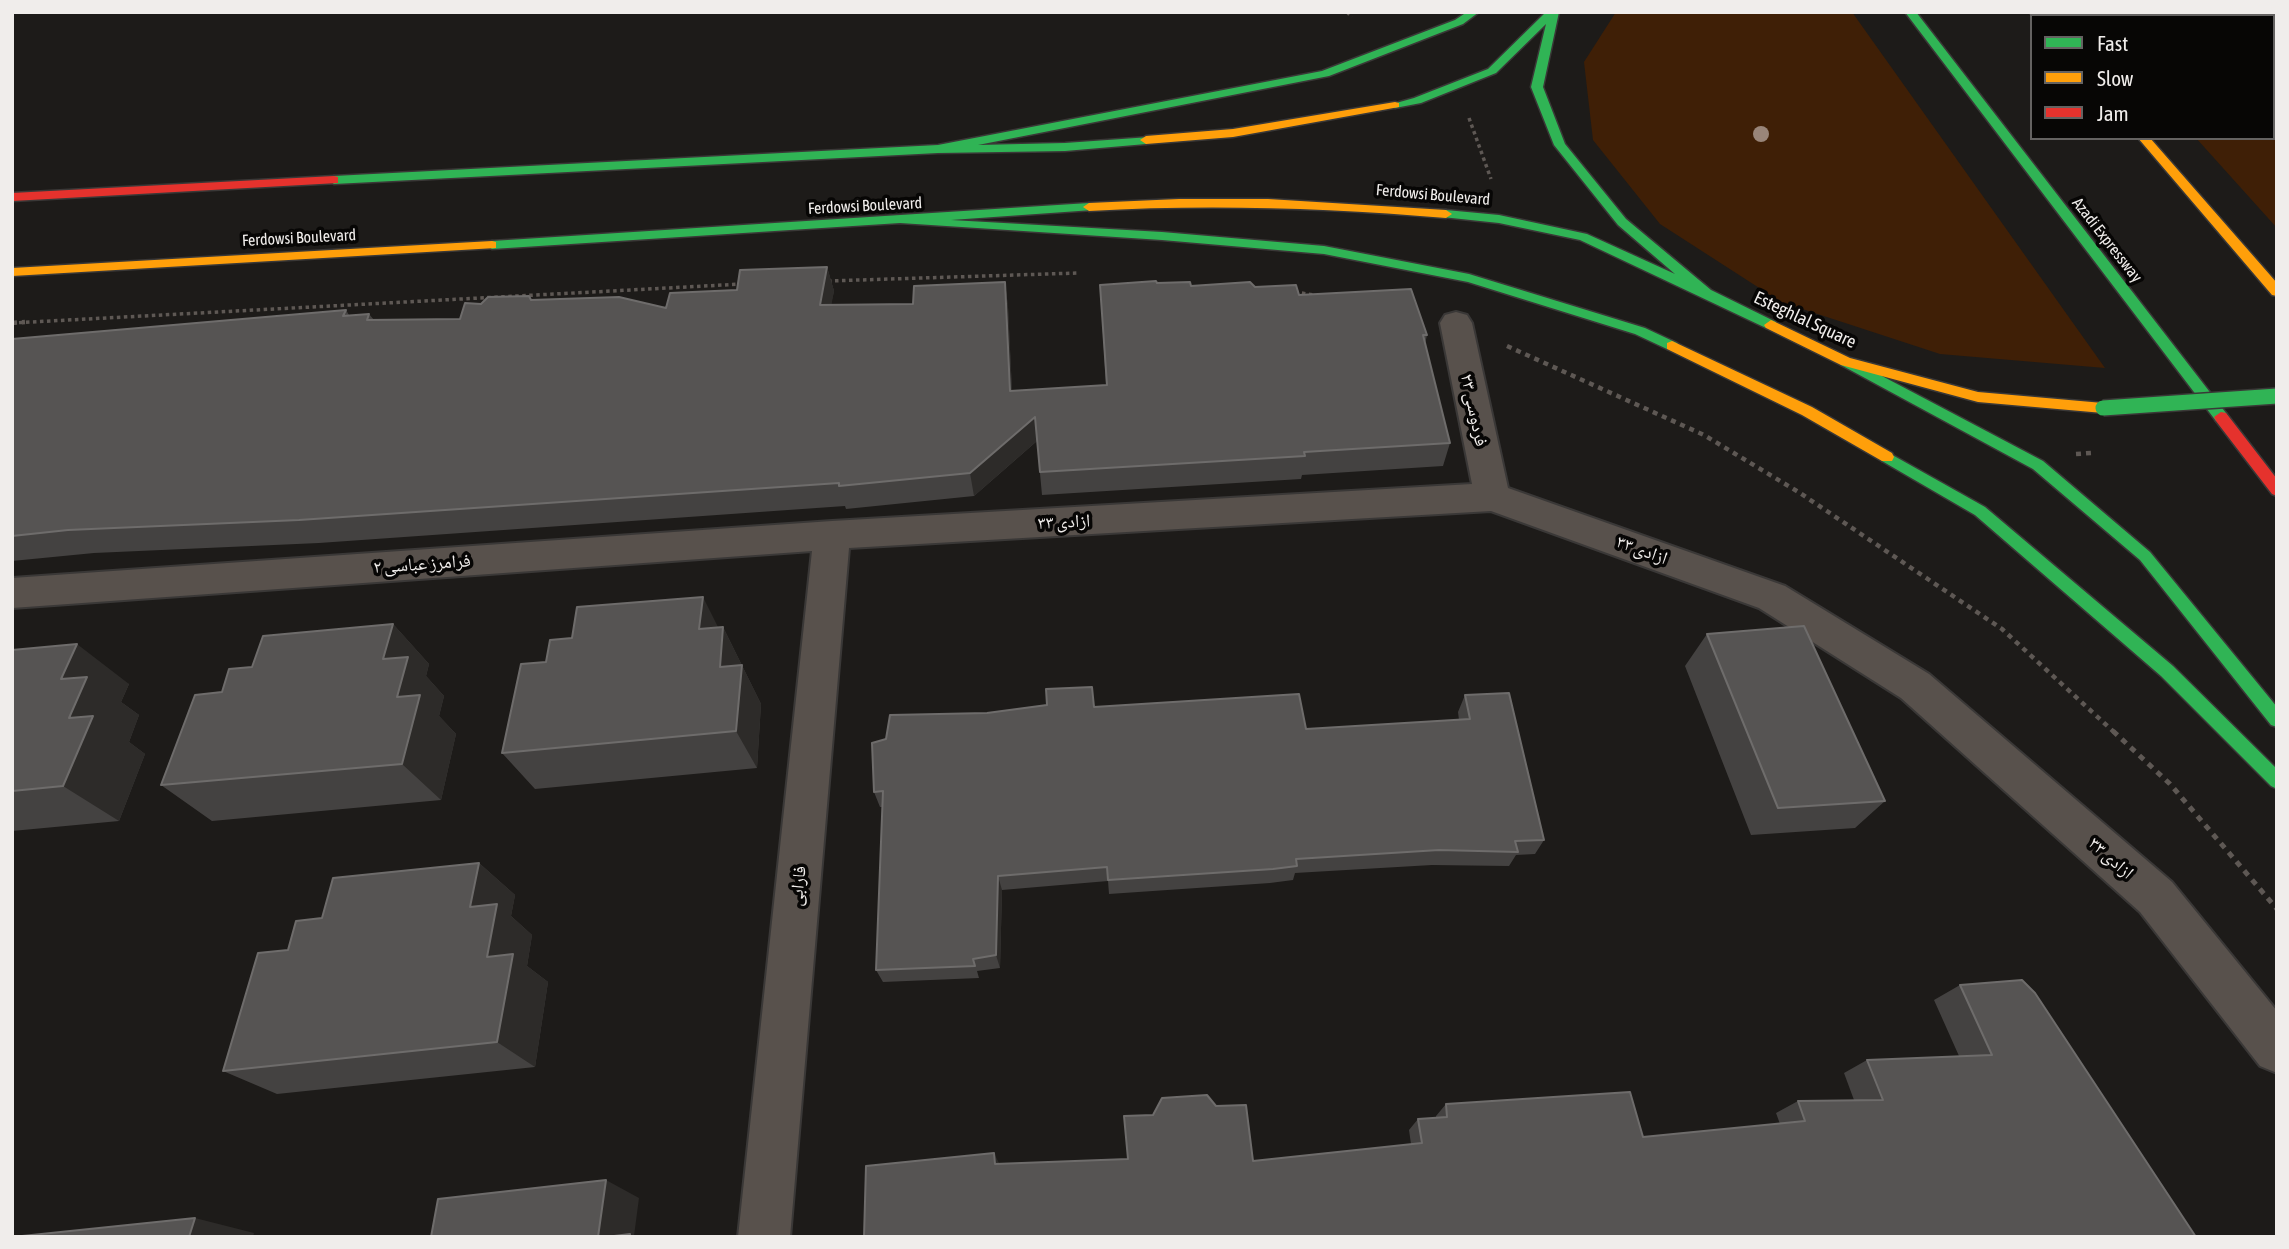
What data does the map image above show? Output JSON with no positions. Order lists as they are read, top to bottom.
{
  "streets": {
    "main road": ["Ferdowsi Boulevard", "Azadi Expressway", "Esteghlal Square"],
    "street": [
      "فردوسی ۲۳",
      "ازادی ۳۳",
      "فرامرز عباسی ۲",
      "فارابی"
    ]
  },
  "crossings": [
    ["Ferdowsi Boulevard", "Esteghlal Square"],
    ["فردوسی ۲۳", "ازادی ۳۳"],
    ["ازادی ۳۳", "فرامرز عباسی ۲"],
    ["ازادی ۳۳", "فارابی"],
    ["فرامرز عباسی ۲", "فارابی"]
  ],
  "legend": ["Fast", "Slow", "Jam"]
}
